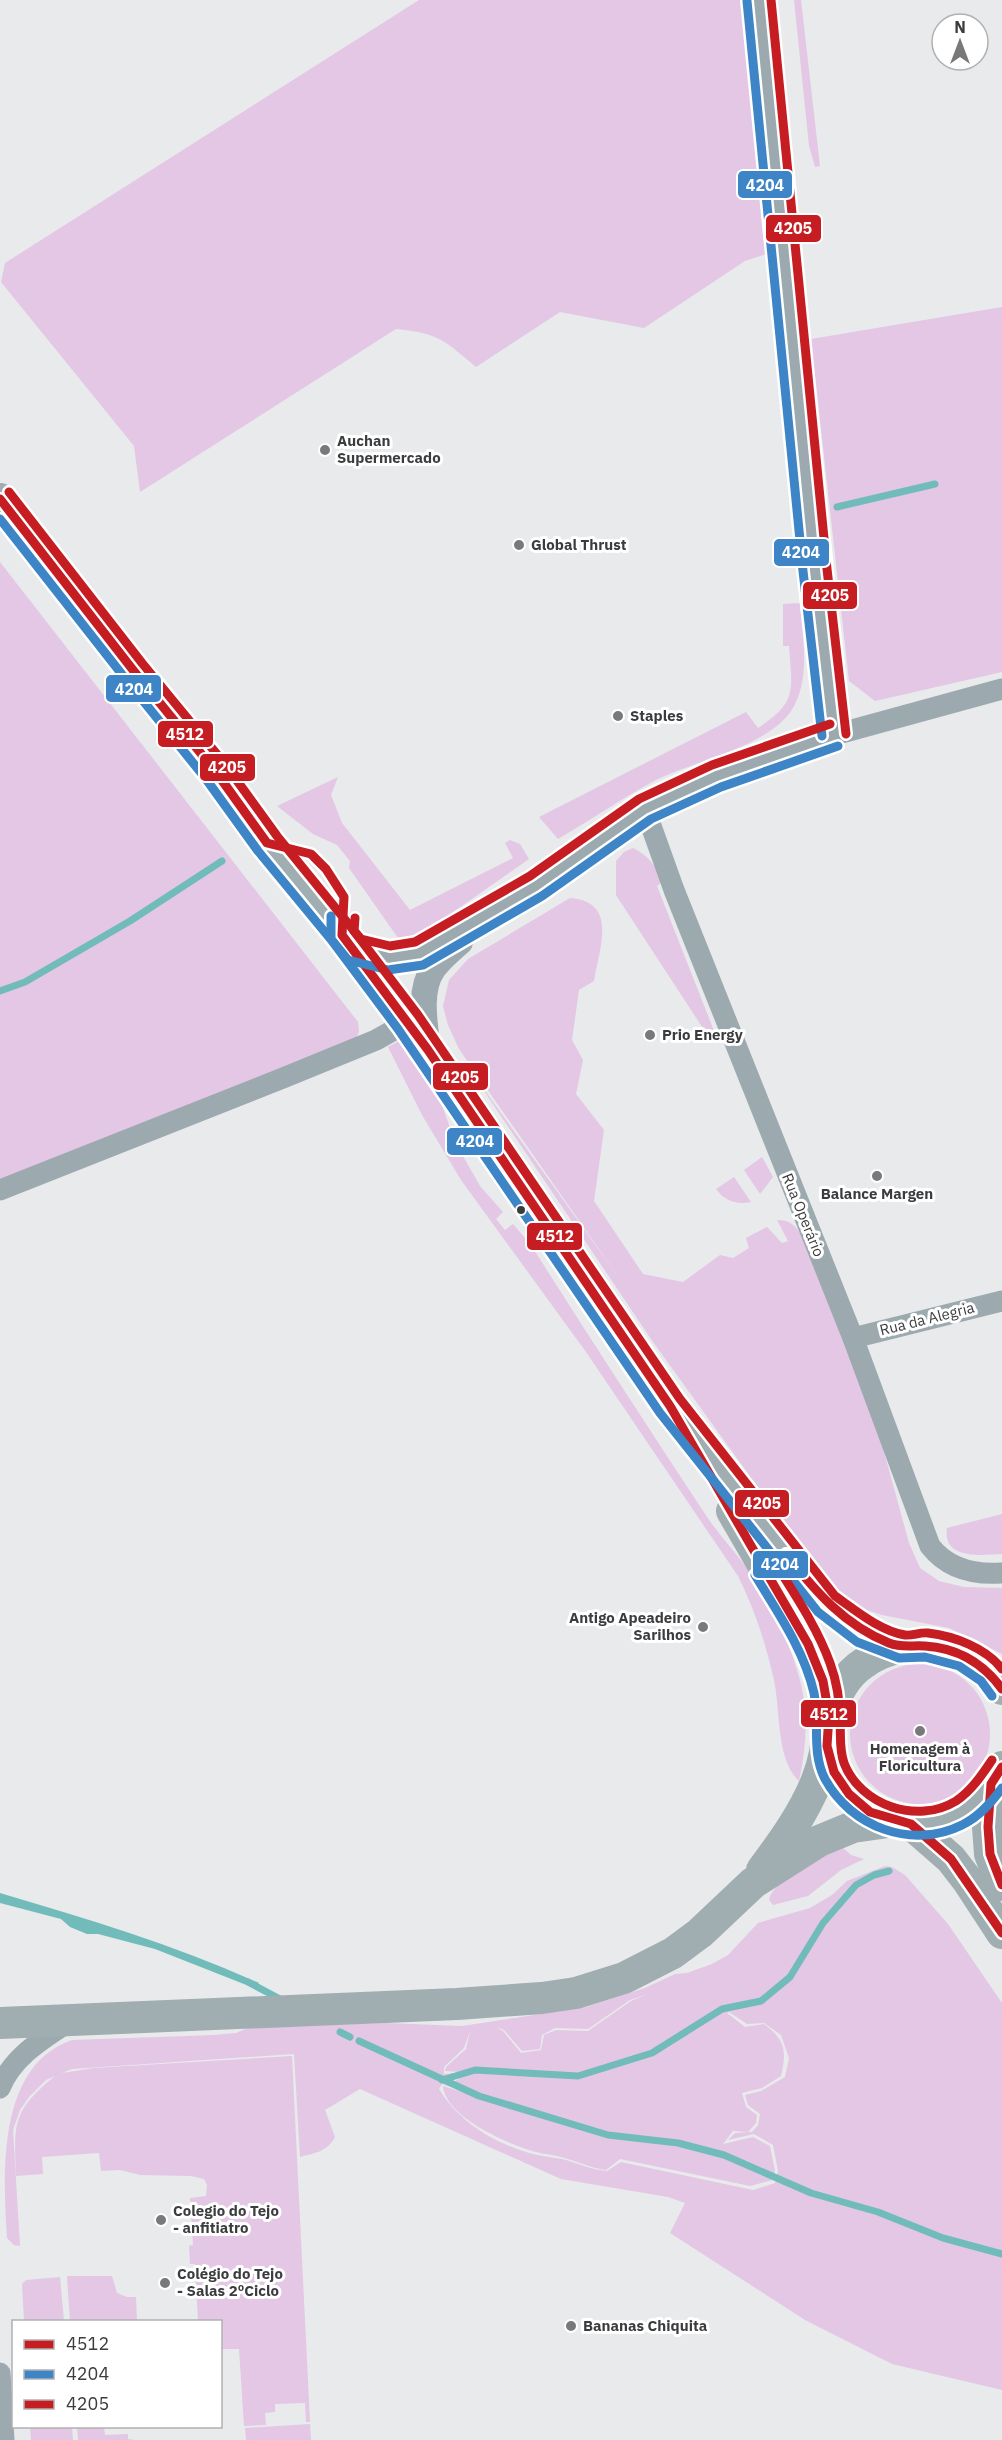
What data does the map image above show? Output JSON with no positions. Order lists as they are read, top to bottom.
{
  "streets": {
    "street": ["Rua Operário", "Rua da Alegria"]
  },
  "crossings": [
    ["Rua Operário", "Rua da Alegria"]
  ],
  "places": [
    "Auchan Supermercado",
    "Global Thrust",
    "Staples",
    "Prio Energy",
    "Balance Margen",
    "Antigo Apeadeiro Sarilhos",
    "Homenagem à Floricultura",
    "Colegio do Tejo - anfitiatro",
    "Colégio do Tejo - Salas 2ºCiclo",
    "Bananas Chiquita"
  ],
  "lines": ["transit line 4205", "transit line 4204", "transit line 4512"],
  "legend": ["4512", "4204", "4205"],
  "north": "top"
}
